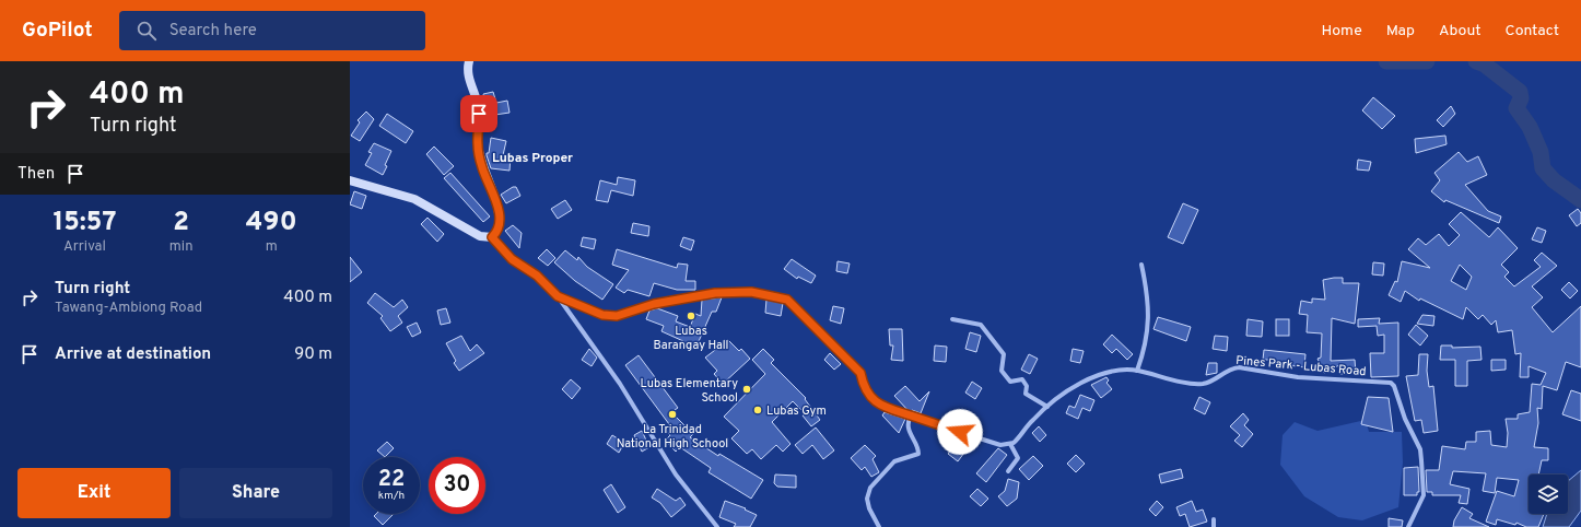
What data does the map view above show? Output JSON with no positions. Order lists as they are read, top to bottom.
{
  "streets": {
    "street": ["Pines Park - Lubas Road"]
  },
  "districts": ["Lubas Proper"],
  "places": [
    "Lubas Barangay Hall",
    "Lubas Elementary School",
    "Lubas Gym",
    "La Trinidad National High School"
  ],
  "page": {
    "header": "GoPilot",
    "search": "Search here",
    "nav": [
      "Home",
      "Map",
      "About",
      "Contact"
    ],
    "turn": ["400 m", "Turn right"],
    "then": "Then",
    "eta": [
      "15:57",
      "Arrival",
      "2",
      "min",
      "490",
      "m"
    ],
    "list": [
      {
        "name": "Turn right",
        "note": "Tawang-Ambiong Road",
        "value": "400 m"
      },
      {
        "name": "Arrive at destination",
        "value": "90 m"
      }
    ],
    "speed": "22 km/h",
    "limit": "30",
    "buttons": ["Exit", "Share"]
  }
}
